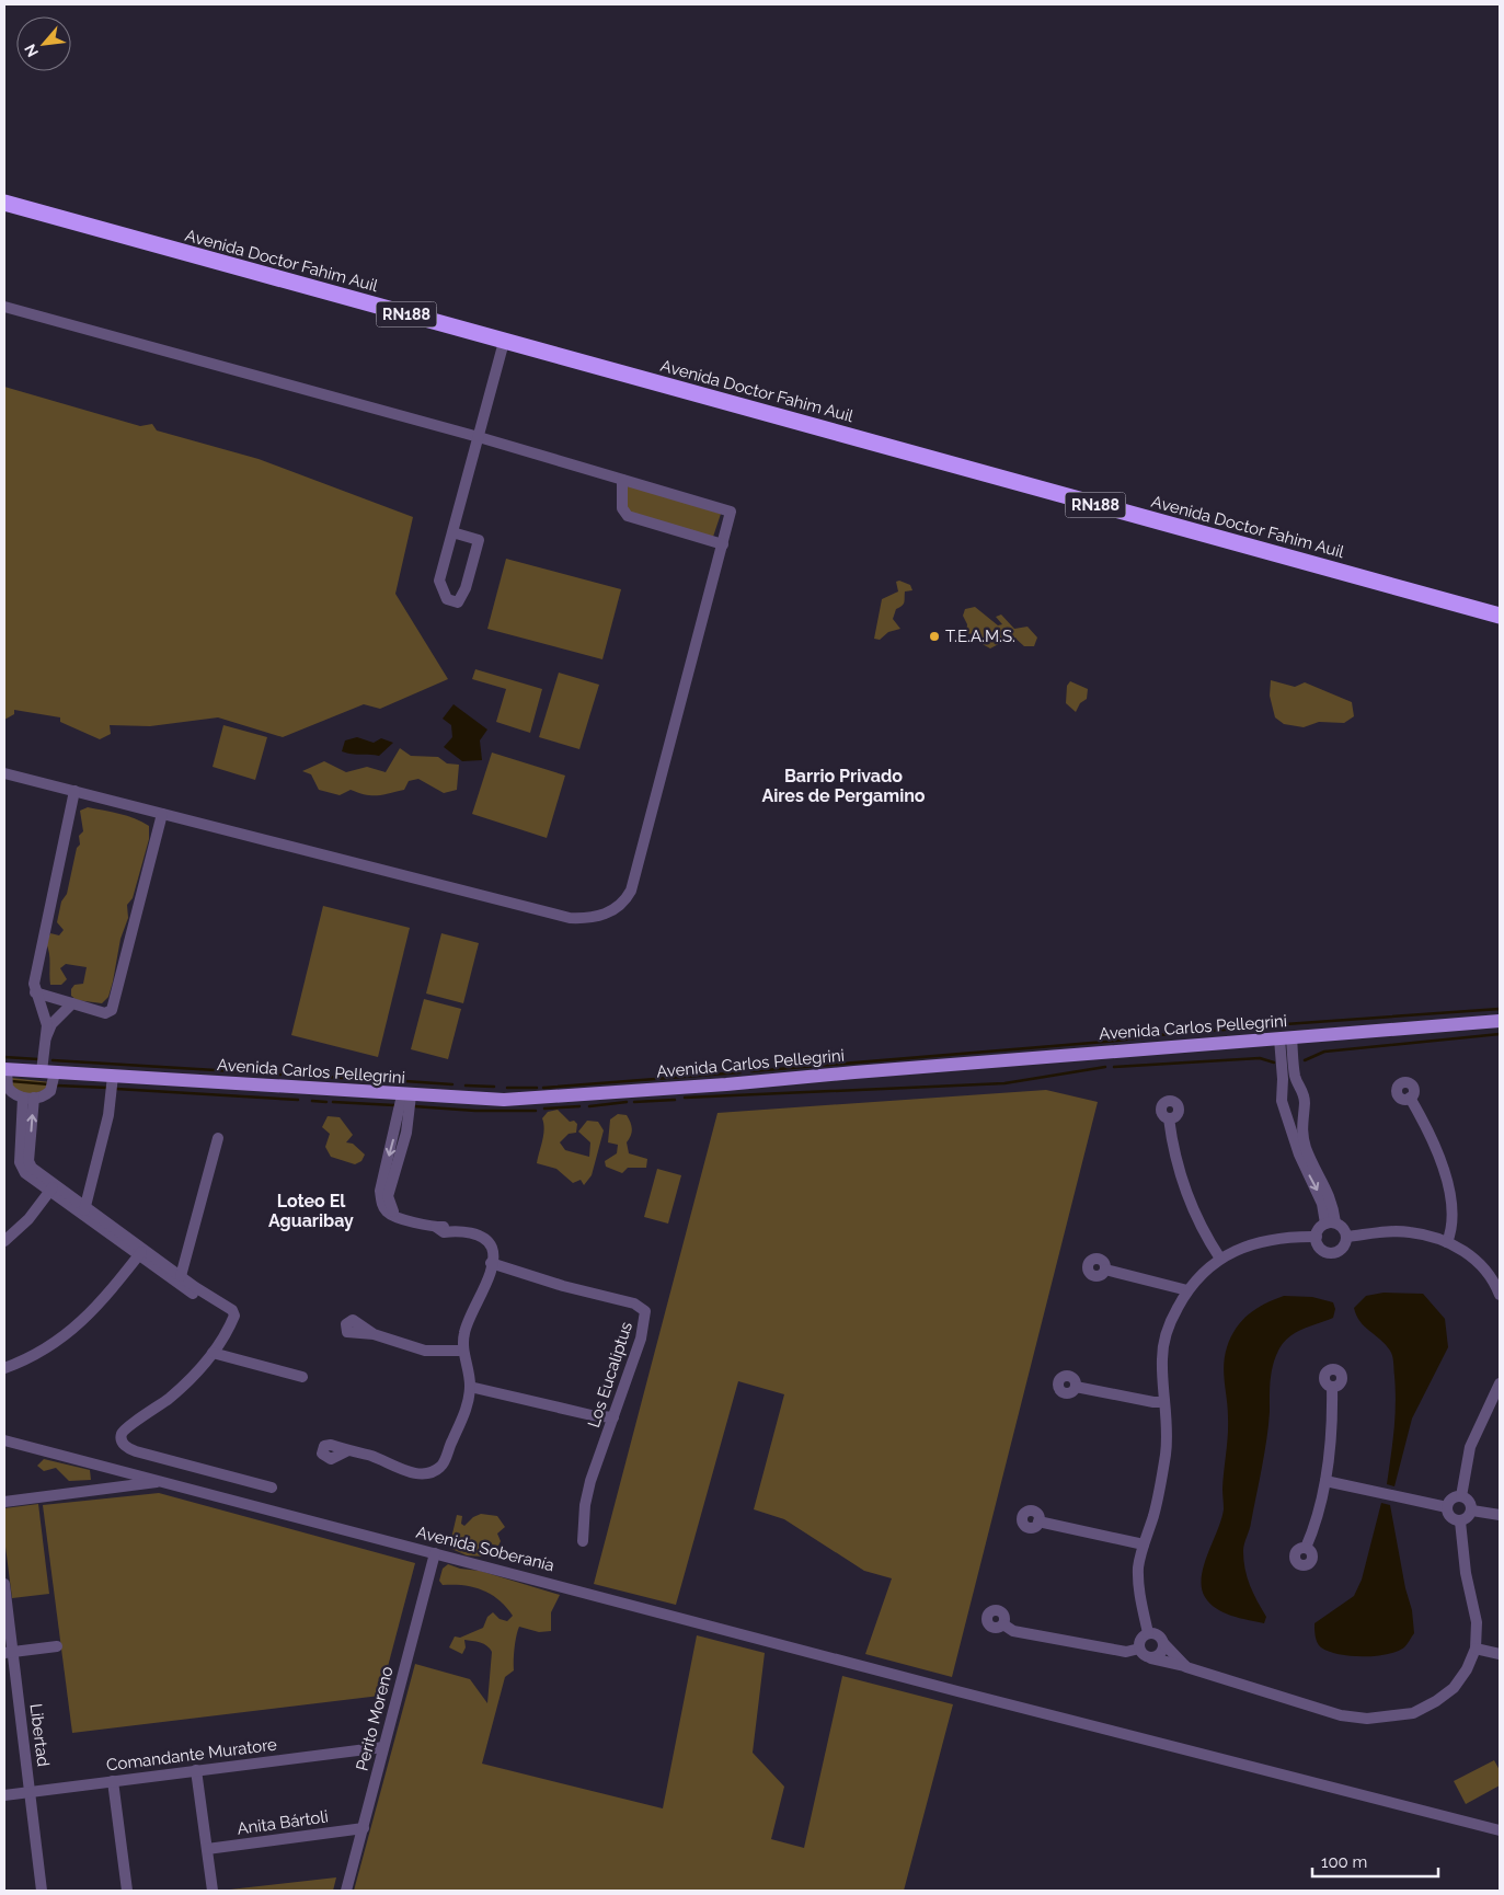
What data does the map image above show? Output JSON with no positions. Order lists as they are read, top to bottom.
{
  "streets": {
    "highway": ["Avenida Doctor Fahim Auil", "RN188"],
    "main road": ["Avenida Carlos Pellegrini"],
    "street": [
      "Los Eucaliptus",
      "Avenida Soberanía",
      "Perito Moreno",
      "Libertad",
      "Comandante Muratore",
      "Anita Bártoli"
    ]
  },
  "crossings": [
    ["Avenida Soberanía", "Perito Moreno"],
    ["Perito Moreno", "Comandante Muratore"],
    ["Perito Moreno", "Anita Bártoli"],
    ["Libertad", "Comandante Muratore"]
  ],
  "districts": ["Barrio Privado Aires de Pergamino", "Loteo El Aguaribay"],
  "places": ["T.E.A.M.S."],
  "scale_bar": "100 m",
  "north": "bottom left"
}
